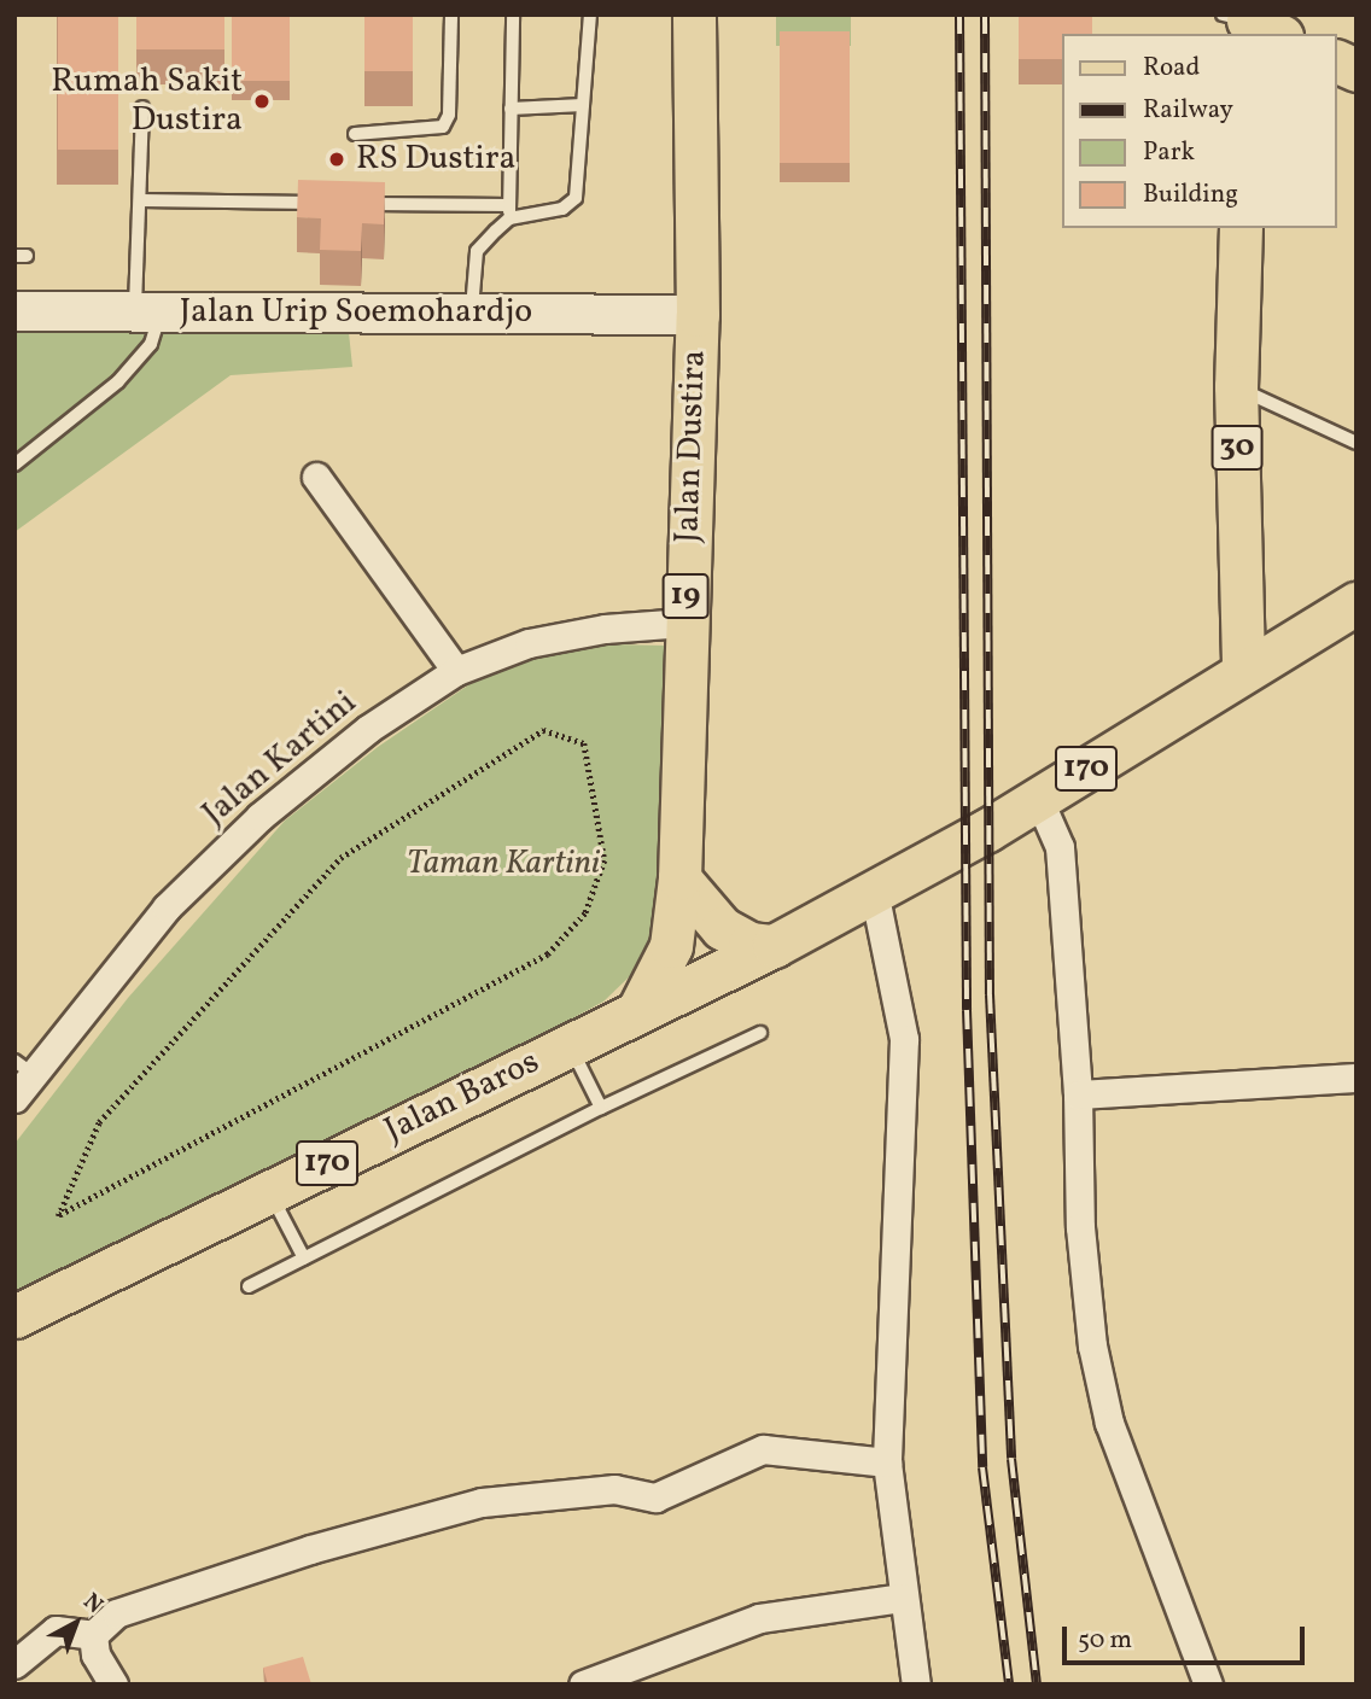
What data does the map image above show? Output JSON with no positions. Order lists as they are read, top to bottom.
{
  "streets": {
    "main road": [
      "Jalan Urip Soemohardjo",
      "Jalan Dustira",
      "30",
      "19",
      "170",
      "Jalan Baros"
    ],
    "street": ["Jalan Kartini"]
  },
  "crossings": [
    ["Jalan Urip Soemohardjo", "Jalan Dustira"],
    ["Jalan Dustira", "Jalan Kartini"],
    ["Jalan Dustira", "Jalan Baros"],
    ["30", "170"],
    ["170", "Jalan Baros"]
  ],
  "parks": ["Taman Kartini"],
  "places": ["Rumah Sakit Dustira", "RS Dustira"],
  "legend": [
    "Road",
    "Railway",
    "Park",
    "Building"
  ],
  "scale_bar": "50 m",
  "north": "top right"
}
